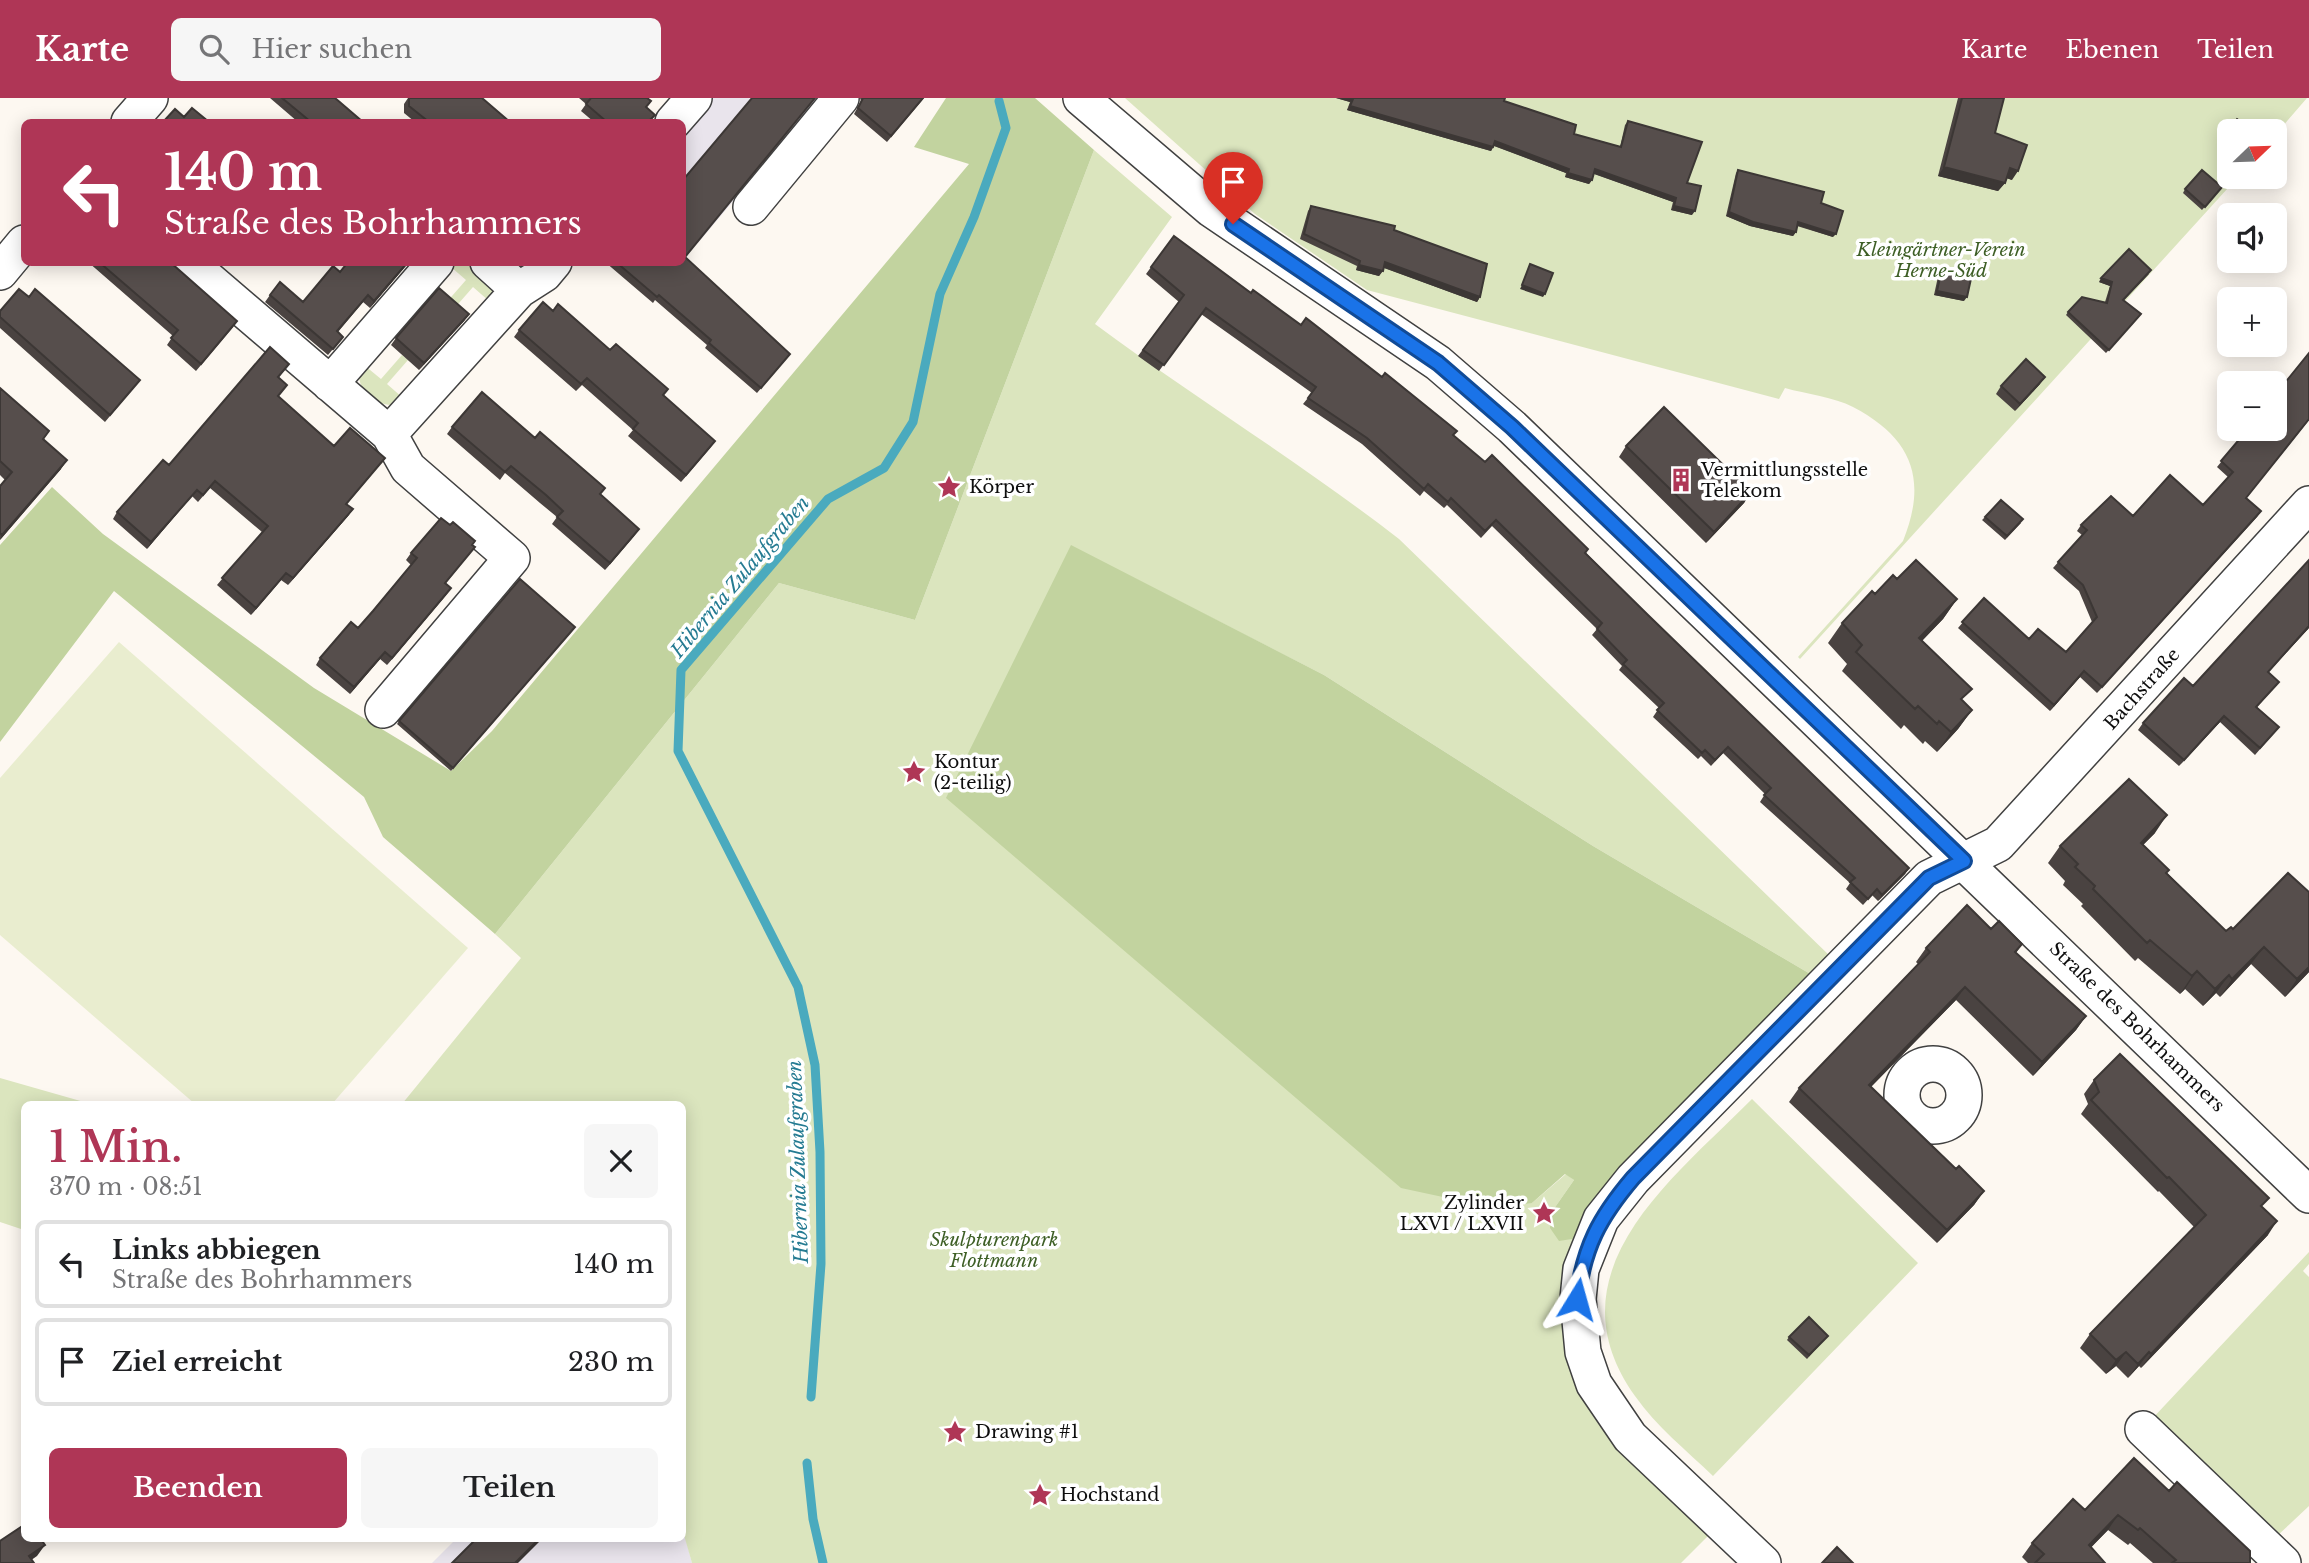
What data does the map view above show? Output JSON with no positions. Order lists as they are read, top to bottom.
{
  "streets": {
    "street": ["Bachstraße", "Straße des Bohrhammers"]
  },
  "crossings": [
    ["Bachstraße", "Straße des Bohrhammers"]
  ],
  "water": ["Hibernia Zulaufgraben"],
  "parks": ["Kleingärtner-Verein Herne-Süd", "Skulpturenpark Flottmann"],
  "places": {
    "building": ["Vermittlungsstelle Telekom"],
    "place": [
      "Körper",
      "Kontur (2-teilig)",
      "Zylinder LXVI / LXVII",
      "Drawing #1",
      "Hochstand"
    ]
  },
  "north": "top right",
  "page": {
    "header": "Karte",
    "search": "Hier suchen",
    "nav": ["Karte", "Ebenen", "Teilen"],
    "map_buttons": ["+", "−"],
    "turn": ["140 m", "Straße des Bohrhammers"],
    "heading": ["1 Min.", "370 m · 08:51"],
    "list": [
      {
        "name": "Links abbiegen",
        "note": "Straße des Bohrhammers",
        "value": "140 m"
      },
      {
        "name": "Ziel erreicht",
        "value": "230 m"
      }
    ],
    "buttons": ["Beenden", "Teilen"]
  }
}
